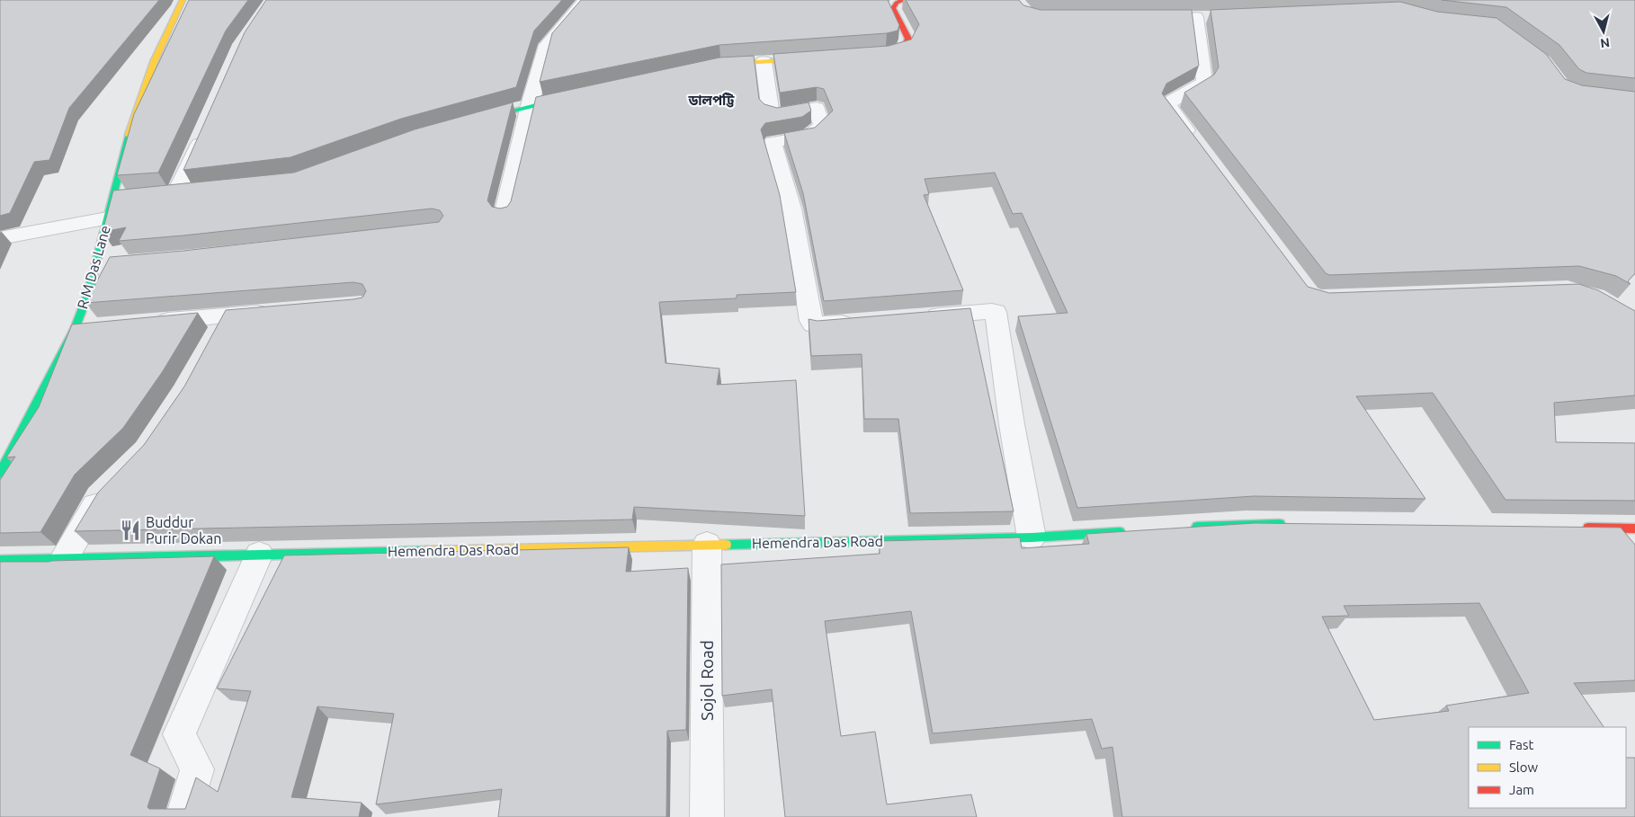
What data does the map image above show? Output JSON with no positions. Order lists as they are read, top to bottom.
{
  "streets": {
    "street": ["R M Das Lane", "Hemendra Das Road", "Sojol Road"]
  },
  "crossings": [
    ["Hemendra Das Road", "Sojol Road"]
  ],
  "districts": ["ডালপট্টি"],
  "places": {
    "restaurant": ["Buddur Purir Dokan"]
  },
  "legend": ["Fast", "Slow", "Jam"],
  "north": "bottom"
}
